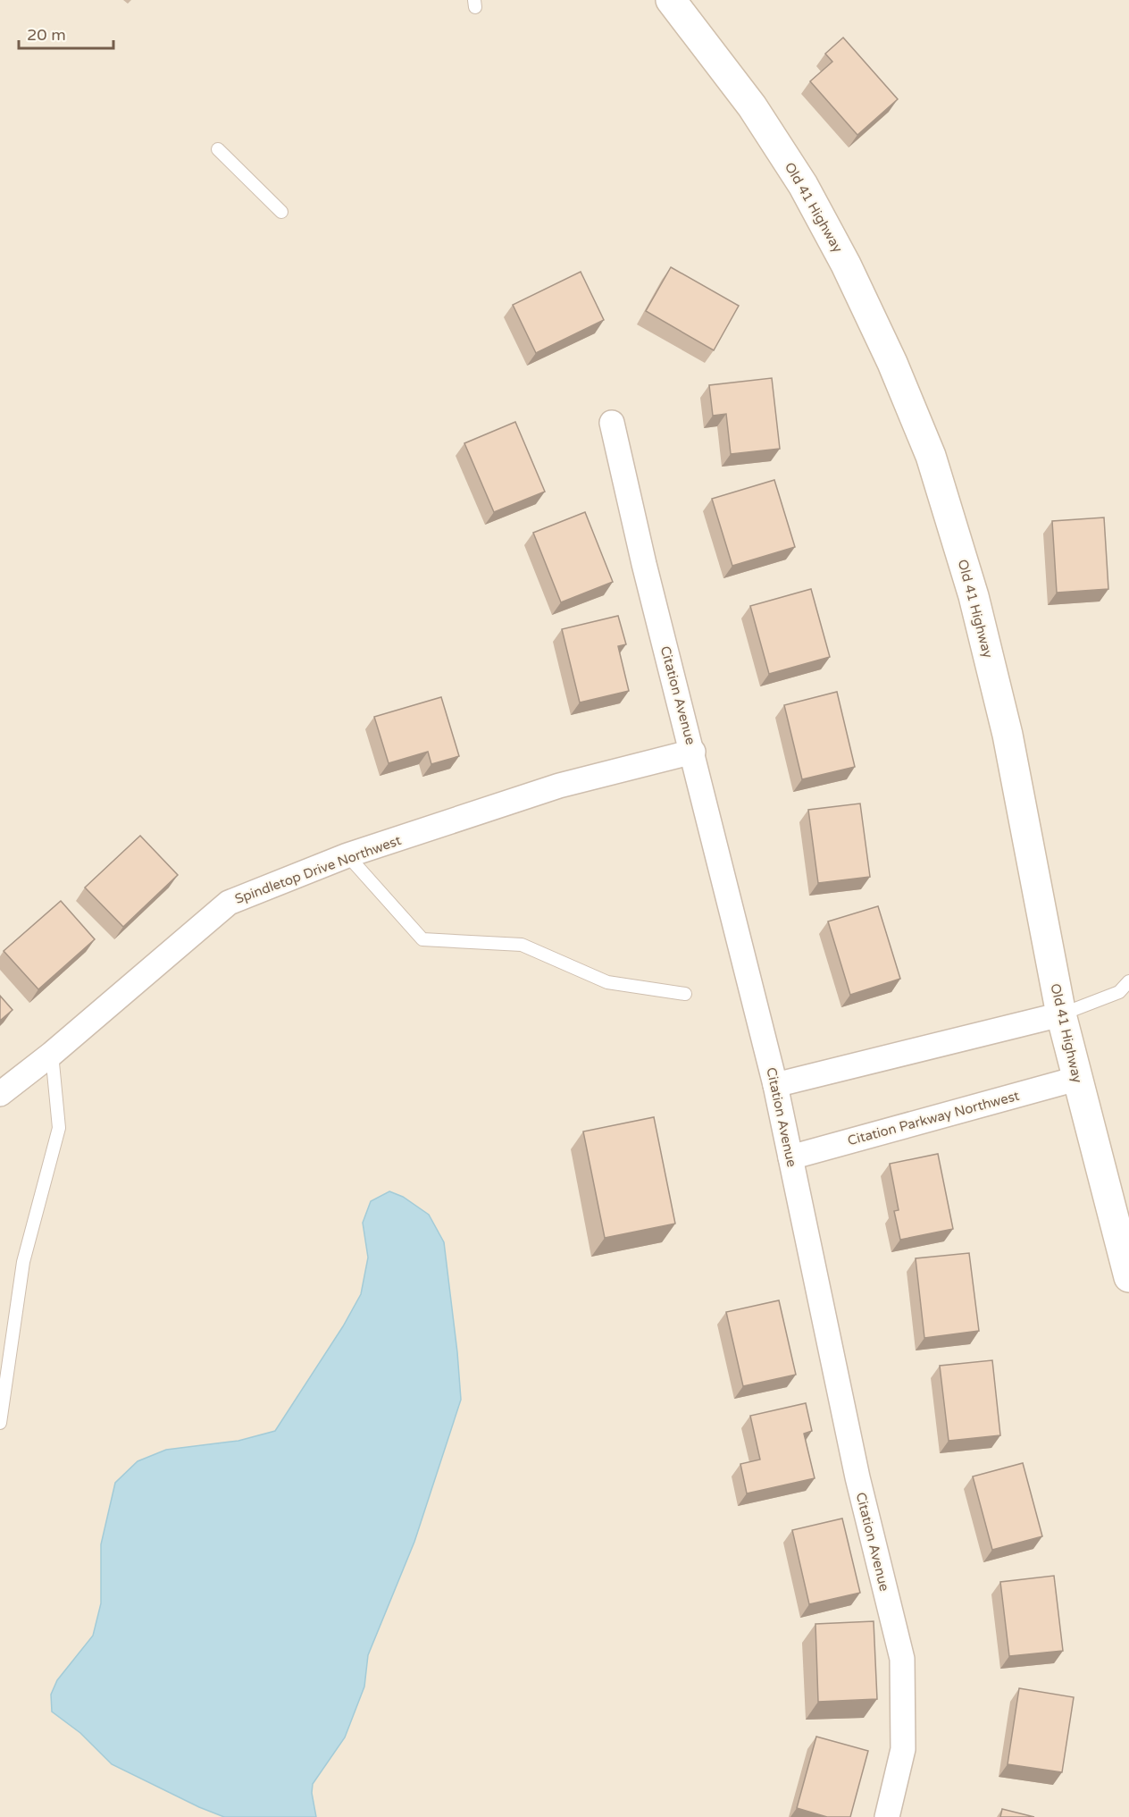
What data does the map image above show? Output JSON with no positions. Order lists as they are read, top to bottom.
{
  "streets": {
    "main road": ["Old 41 Highway"],
    "street": ["Citation Avenue", "Spindletop Drive Northwest", "Citation Parkway Northwest"]
  },
  "crossings": [
    ["Old 41 Highway", "Citation Parkway Northwest"],
    ["Citation Avenue", "Spindletop Drive Northwest"],
    ["Citation Avenue", "Citation Parkway Northwest"]
  ],
  "scale_bar": "20 m"
}
